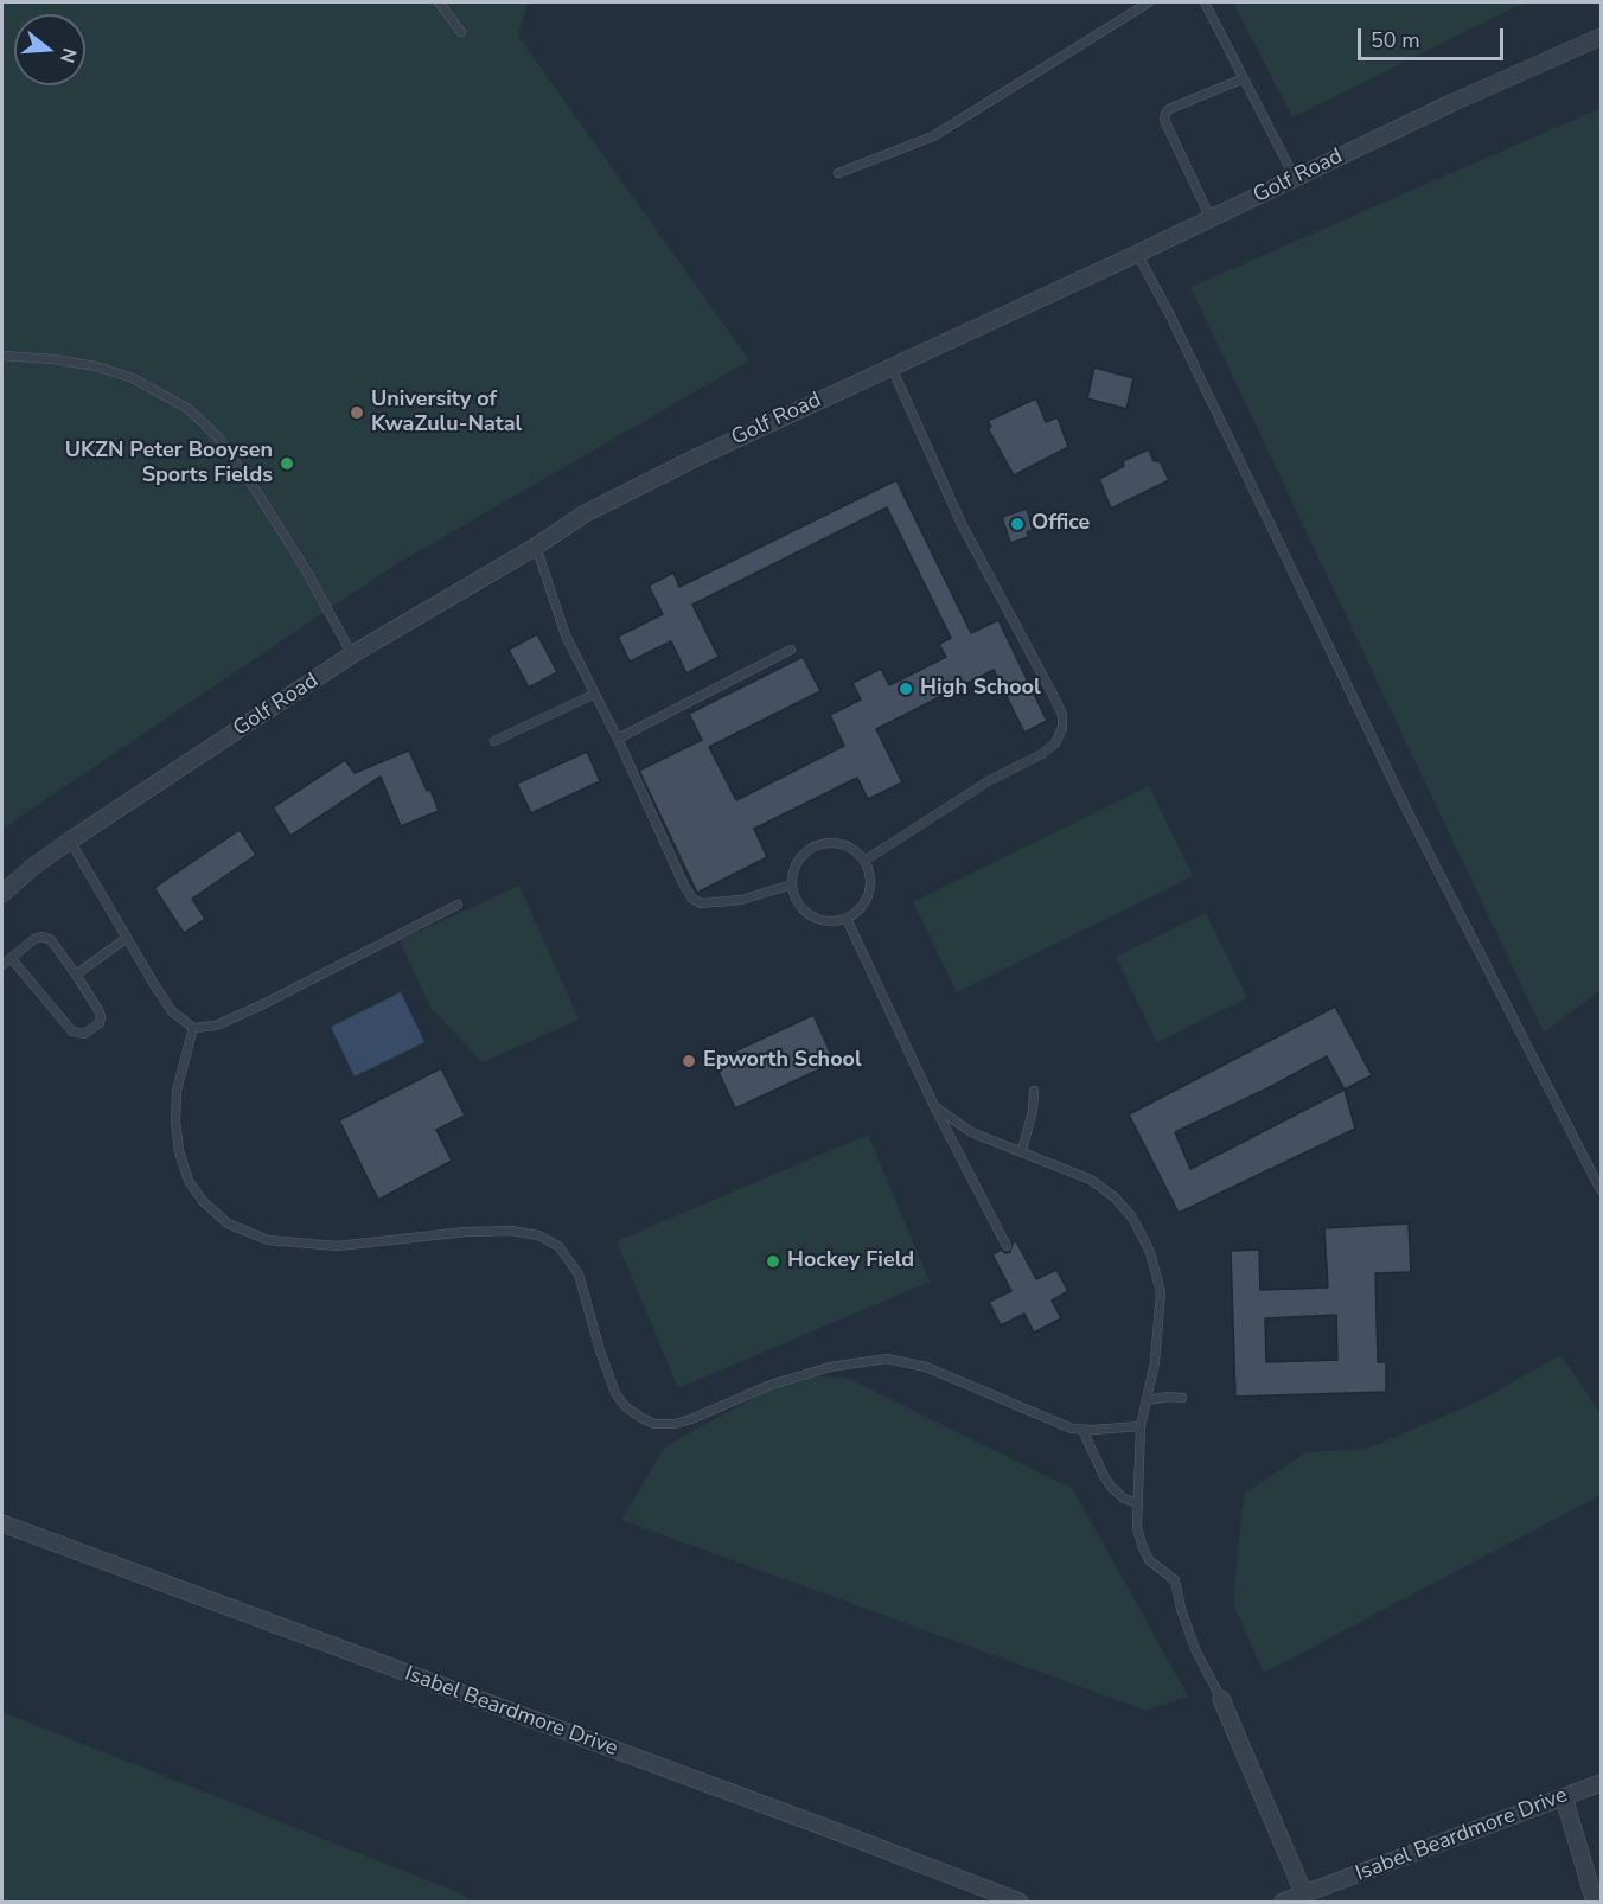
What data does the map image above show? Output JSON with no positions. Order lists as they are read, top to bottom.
{
  "streets": {
    "street": ["Golf Road", "Isabel Beardmore Drive"]
  },
  "places": [
    "University of KwaZulu-Natal",
    "UKZN Peter Booysen Sports Fields",
    "Office",
    "High School",
    "Epworth School",
    "Hockey Field"
  ],
  "scale_bar": "50 m",
  "north": "right"
}
